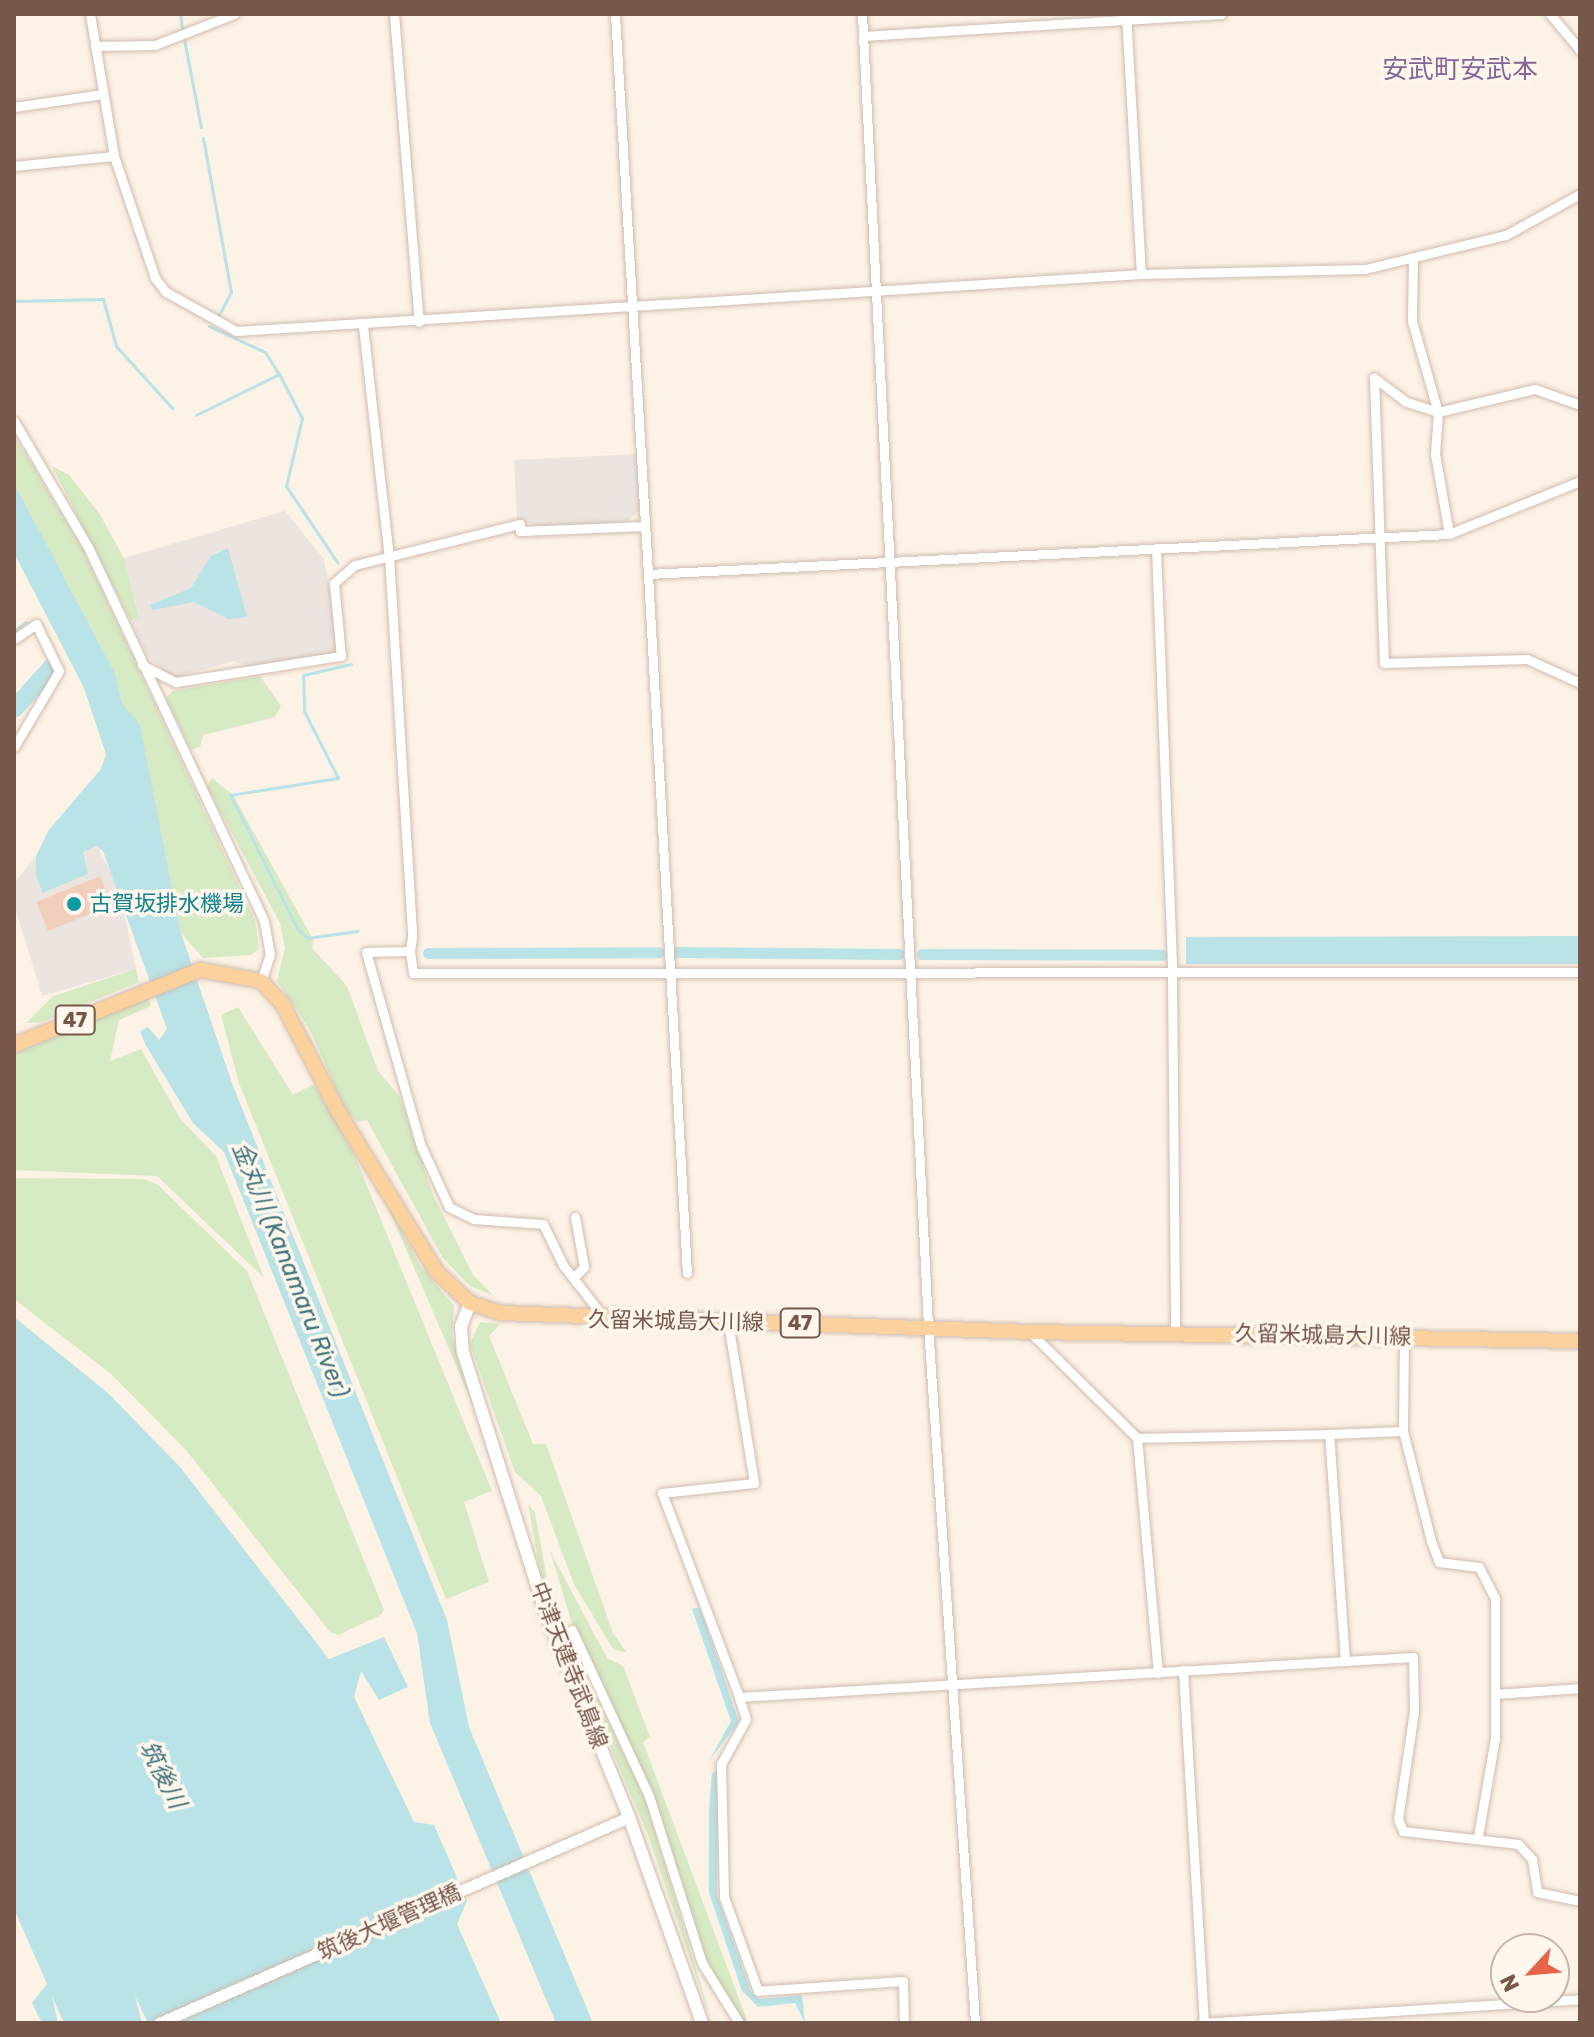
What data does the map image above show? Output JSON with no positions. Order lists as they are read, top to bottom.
{
  "streets": {
    "main road": ["47", "久留米城島大川線", "中津天建寺武島線"],
    "street": ["筑後大堰管理橋"]
  },
  "crossings": [
    ["久留米城島大川線", "中津天建寺武島線"],
    ["中津天建寺武島線", "筑後大堰管理橋"]
  ],
  "districts": ["安武町安武本"],
  "water": ["金丸川 (Kanamaru River)", "筑後川"],
  "places": ["古賀坂排水機場"],
  "north": "bottom left"
}
